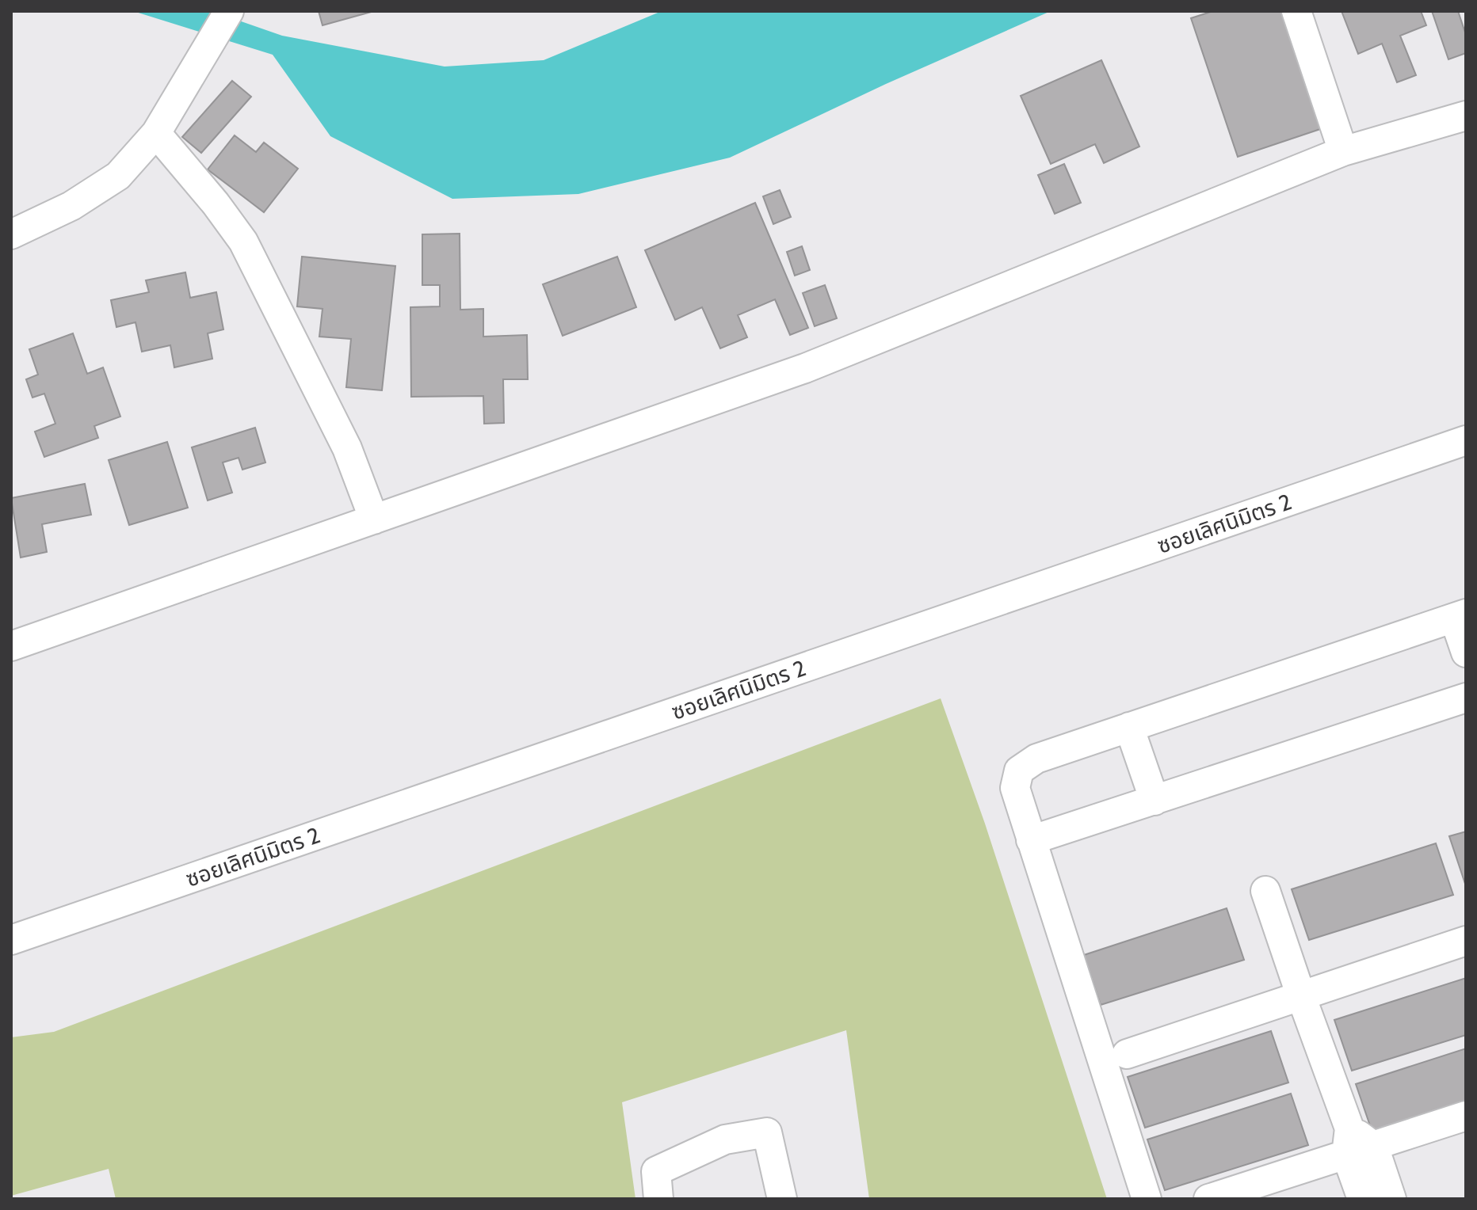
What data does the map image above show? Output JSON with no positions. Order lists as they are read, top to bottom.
{
  "streets": {
    "street": ["ซอยเลิศนิมิตร 2"]
  }
}
